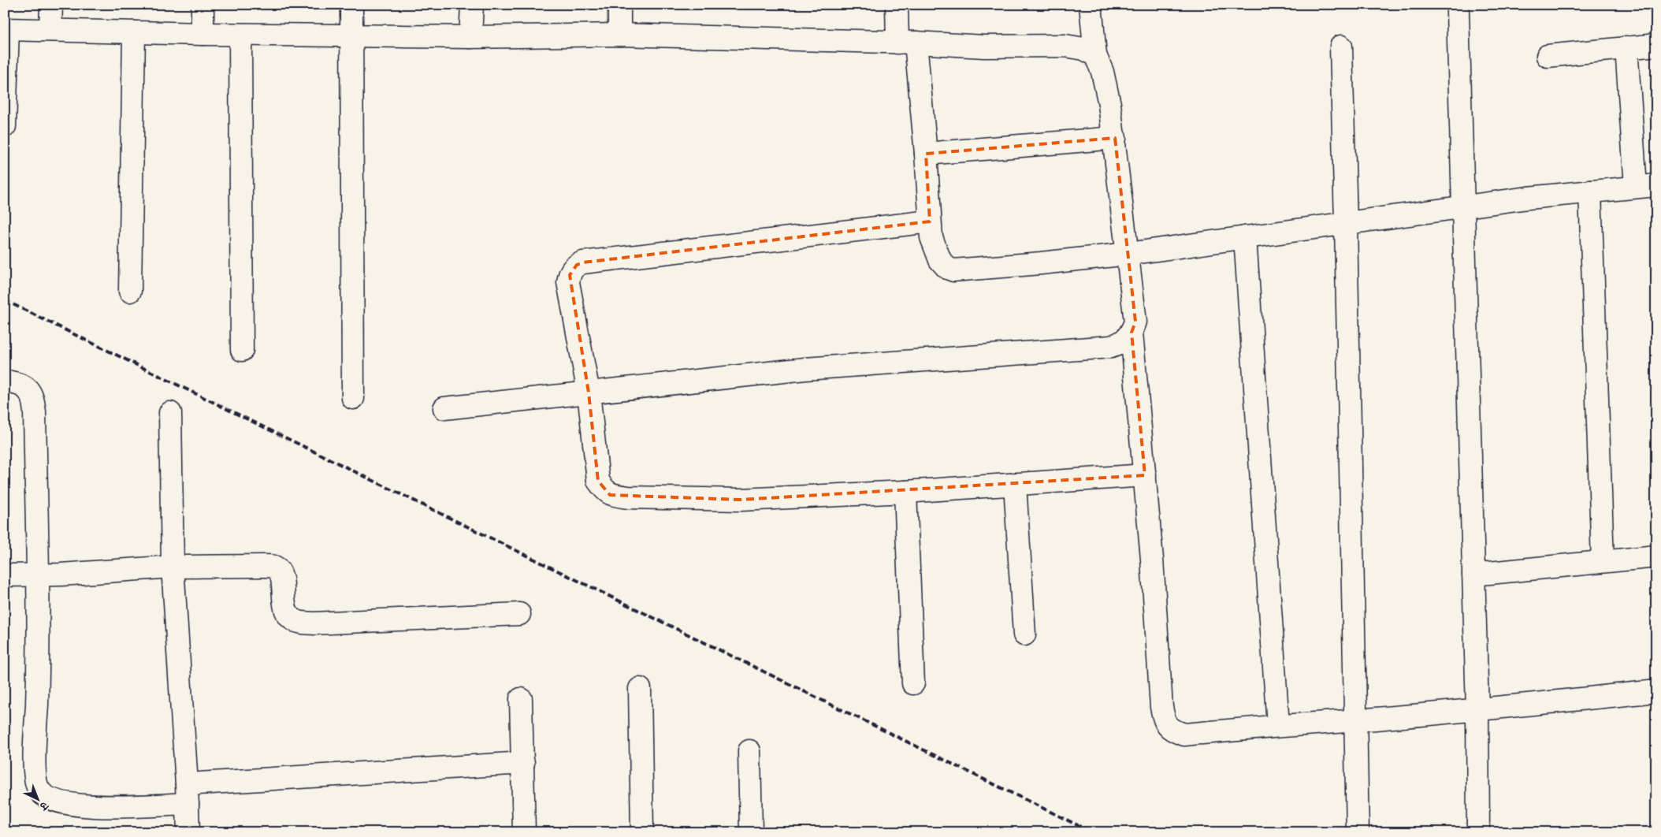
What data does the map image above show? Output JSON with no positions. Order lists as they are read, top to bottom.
{
  "north": "bottom right"
}
